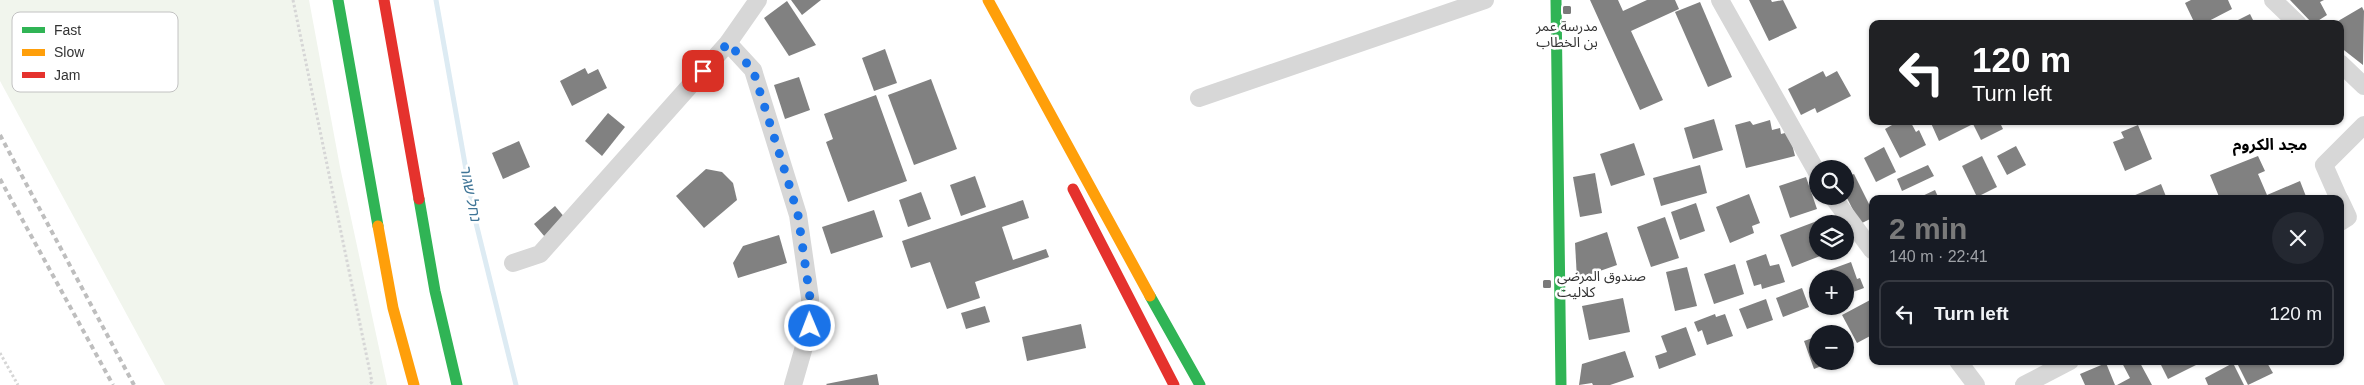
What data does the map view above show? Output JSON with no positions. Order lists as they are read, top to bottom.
{
  "districts": ["مجد الكروم"],
  "water": ["נחל שגור"],
  "places": {
    "transit": ["مدرسة عمر بن الخطاب", "صندوق المرضى كلاليت"]
  },
  "legend": ["Fast", "Slow", "Jam"],
  "page": {
    "turn": ["120 m", "Turn left"],
    "map_buttons": ["+", "−"],
    "heading": ["2 min", "140 m · 22:41"],
    "list": [
      {
        "name": "Turn left",
        "value": "120 m"
      }
    ]
  }
}
